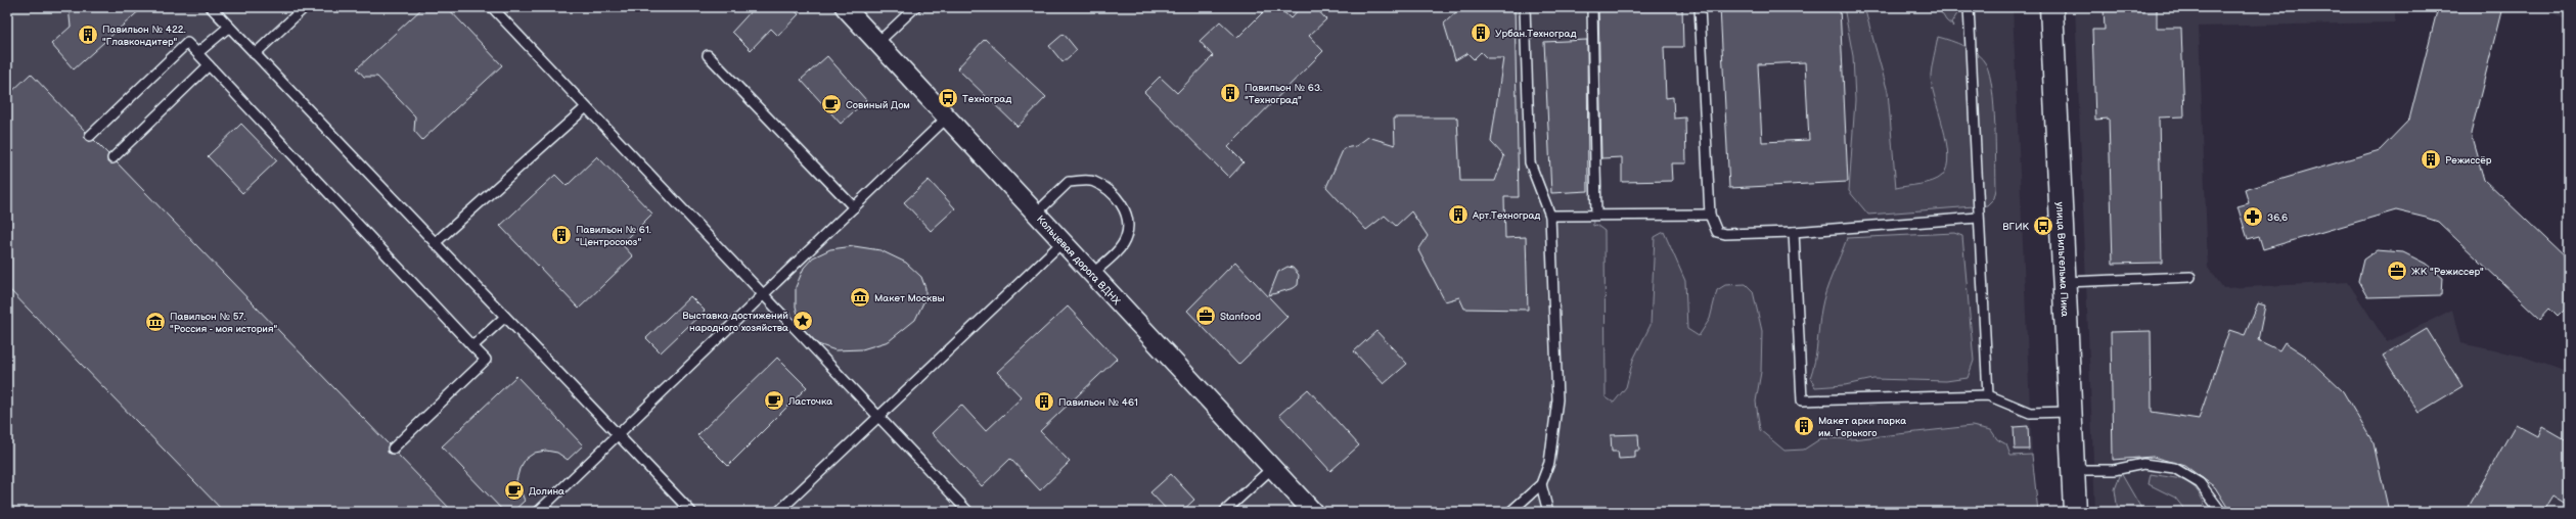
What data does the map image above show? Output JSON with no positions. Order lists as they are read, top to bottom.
{
  "streets": {
    "main road": ["улица Вильгельма Пика"],
    "street": ["Кольцевая дорога ВДНХ"]
  },
  "places": {
    "building": [
      "Урбан.Техноград",
      "Павильон № 422. \"Главкондитер\"",
      "Павильон № 63. \"Техноград\"",
      "Режиссёр",
      "Арт.Техноград",
      "Павильон № 61. \"Центросоюз\"",
      "Павильон № 461",
      "Макет арки парка им. Горького"
    ],
    "bus stop": ["Техноград", "ВГИК"],
    "cafe": ["Совиный Дом", "Ласточка", "Долина"],
    "pharmacy": ["36,6"],
    "office": ["ЖК \"Режиссер\"", "Stanfood"],
    "museum": ["Макет Москвы", "Павильон № 57. \"Россия - моя история\""],
    "place": ["Выставка достижений народного хозяйства"]
  }
}
